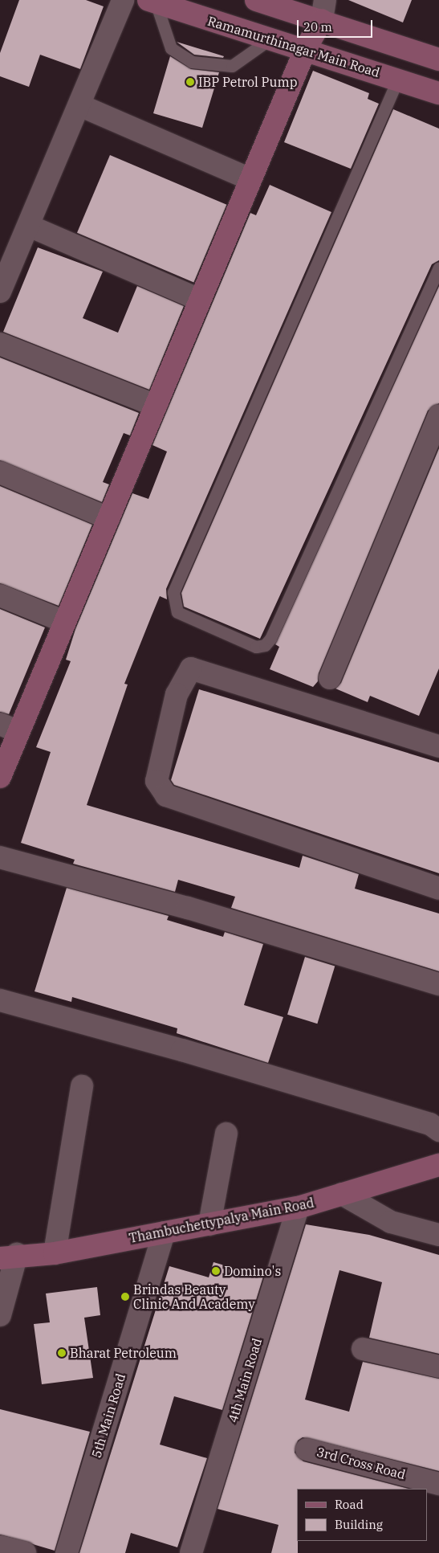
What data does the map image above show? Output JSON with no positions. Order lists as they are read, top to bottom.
{
  "streets": {
    "main road": ["Ramamurthinagar Main Road", "Thambuchettypalya Main Road"],
    "street": ["4th Main Road", "5th Main Road", "3rd Cross Road"]
  },
  "crossings": [
    ["Thambuchettypalya Main Road", "4th Main Road"],
    ["Thambuchettypalya Main Road", "5th Main Road"]
  ],
  "places": [
    "IBP Petrol Pump",
    "Domino's",
    "Brindas Beauty Clinic And Academy",
    "Bharat Petroleum"
  ],
  "legend": ["Road", "Building"],
  "scale_bar": "20 m"
}
